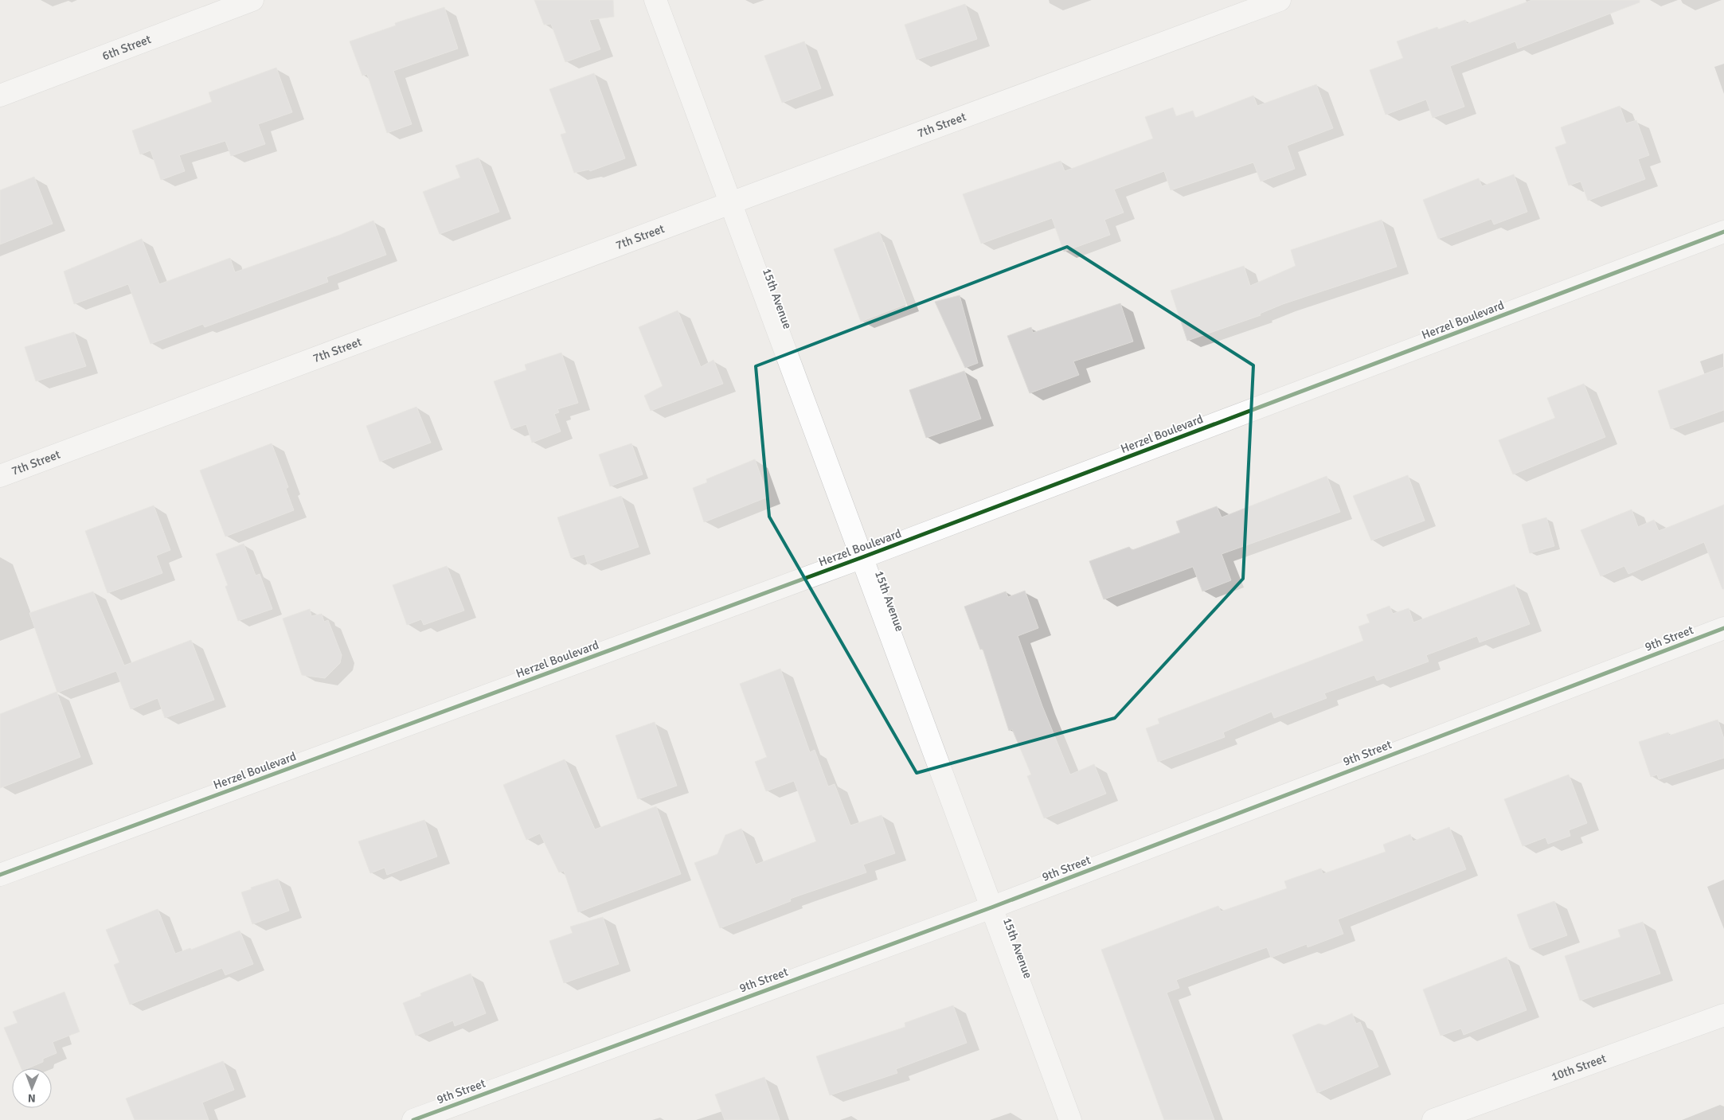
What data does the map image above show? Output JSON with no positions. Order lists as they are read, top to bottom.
{
  "streets": {
    "street": [
      "6th Street",
      "7th Street",
      "15th Avenue",
      "Herzel Boulevard",
      "9th Street",
      "10th Street"
    ]
  },
  "crossings": [
    ["7th Street", "15th Avenue"],
    ["15th Avenue", "Herzel Boulevard"],
    ["15th Avenue", "9th Street"]
  ],
  "north": "bottom"
}
